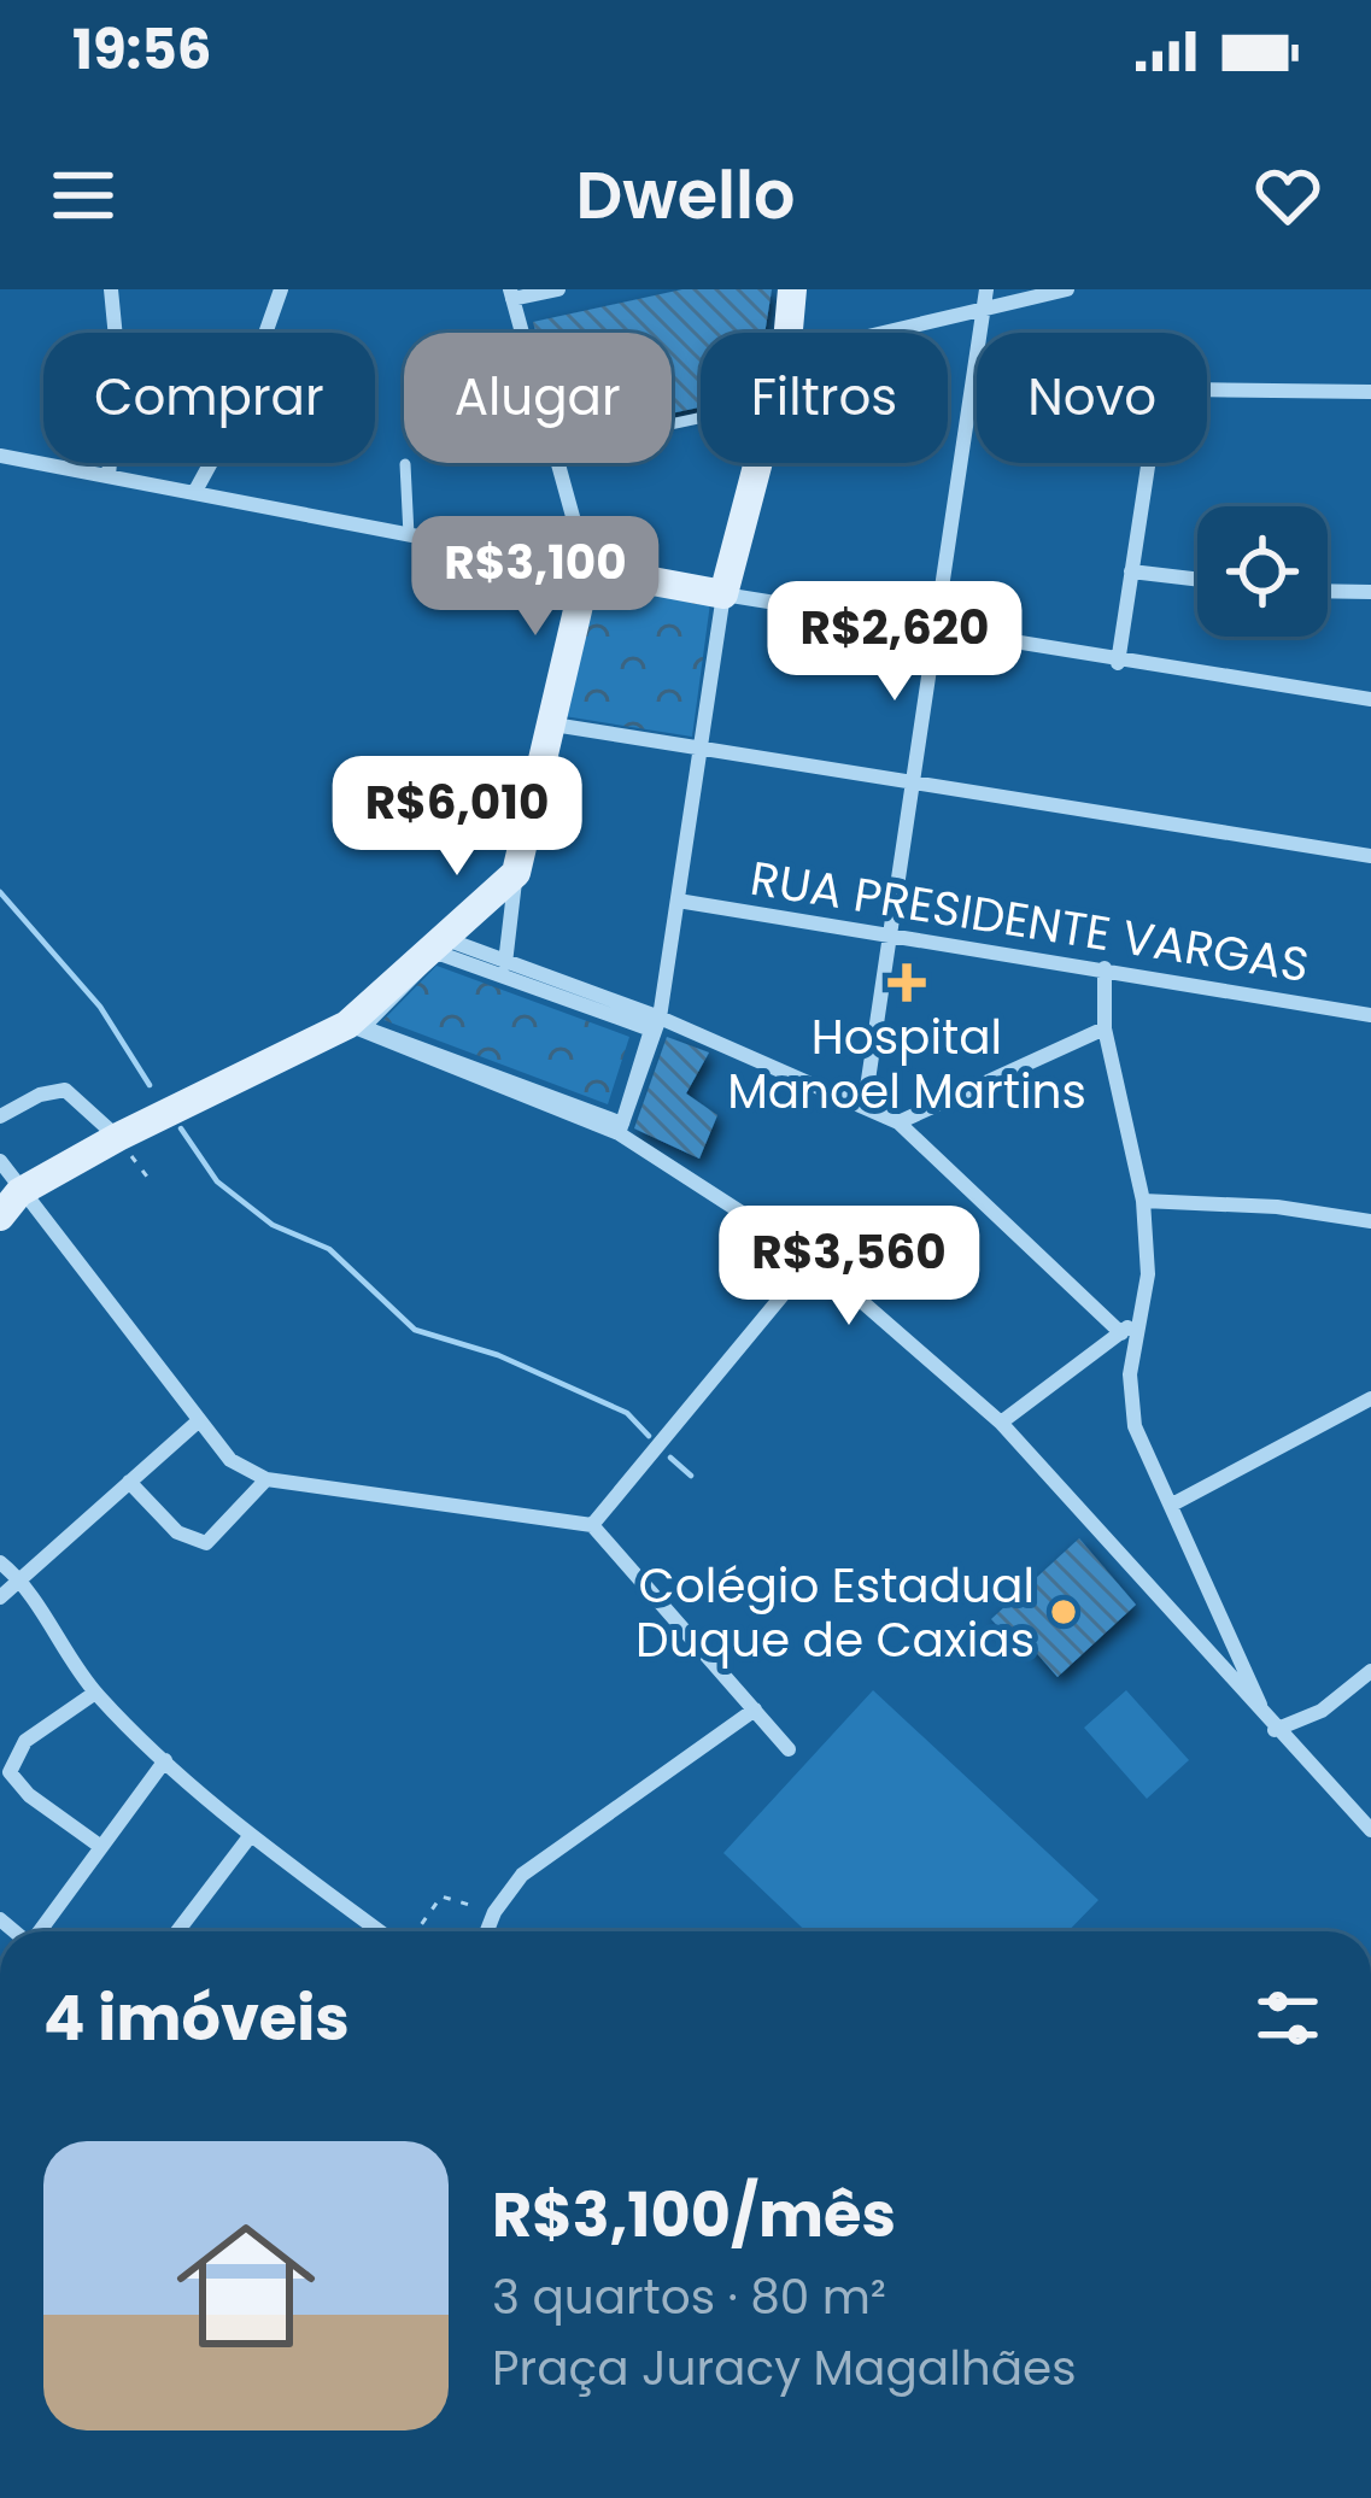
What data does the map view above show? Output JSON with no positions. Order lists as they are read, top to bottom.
{
  "streets": {
    "street": ["RUA PRESIDENTE VARGAS"]
  },
  "places": {
    "health": ["Hospital Manoel Martins"],
    "other": ["Colégio Estadual Duque de Caxias"]
  },
  "page": {
    "status": "19:56",
    "header": "Dwello",
    "chip": [
      "Comprar",
      "Alugar",
      "Filtros",
      "Novo"
    ],
    "price": [
      "R$3,100",
      "R$2,620",
      "R$6,010",
      "R$3,560"
    ],
    "heading": "4 imóveis",
    "list": [
      {
        "name": "R$3,100/mês",
        "note": "3 quartos · 80 m² · Praça Juracy Magalhães"
      }
    ]
  }
}
